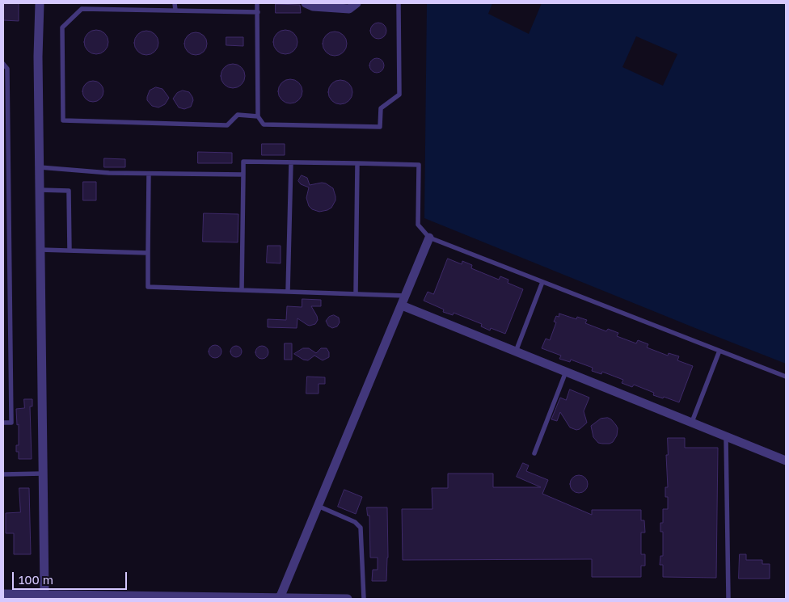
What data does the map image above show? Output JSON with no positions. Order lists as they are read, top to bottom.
{
  "scale_bar": "100 m"
}
